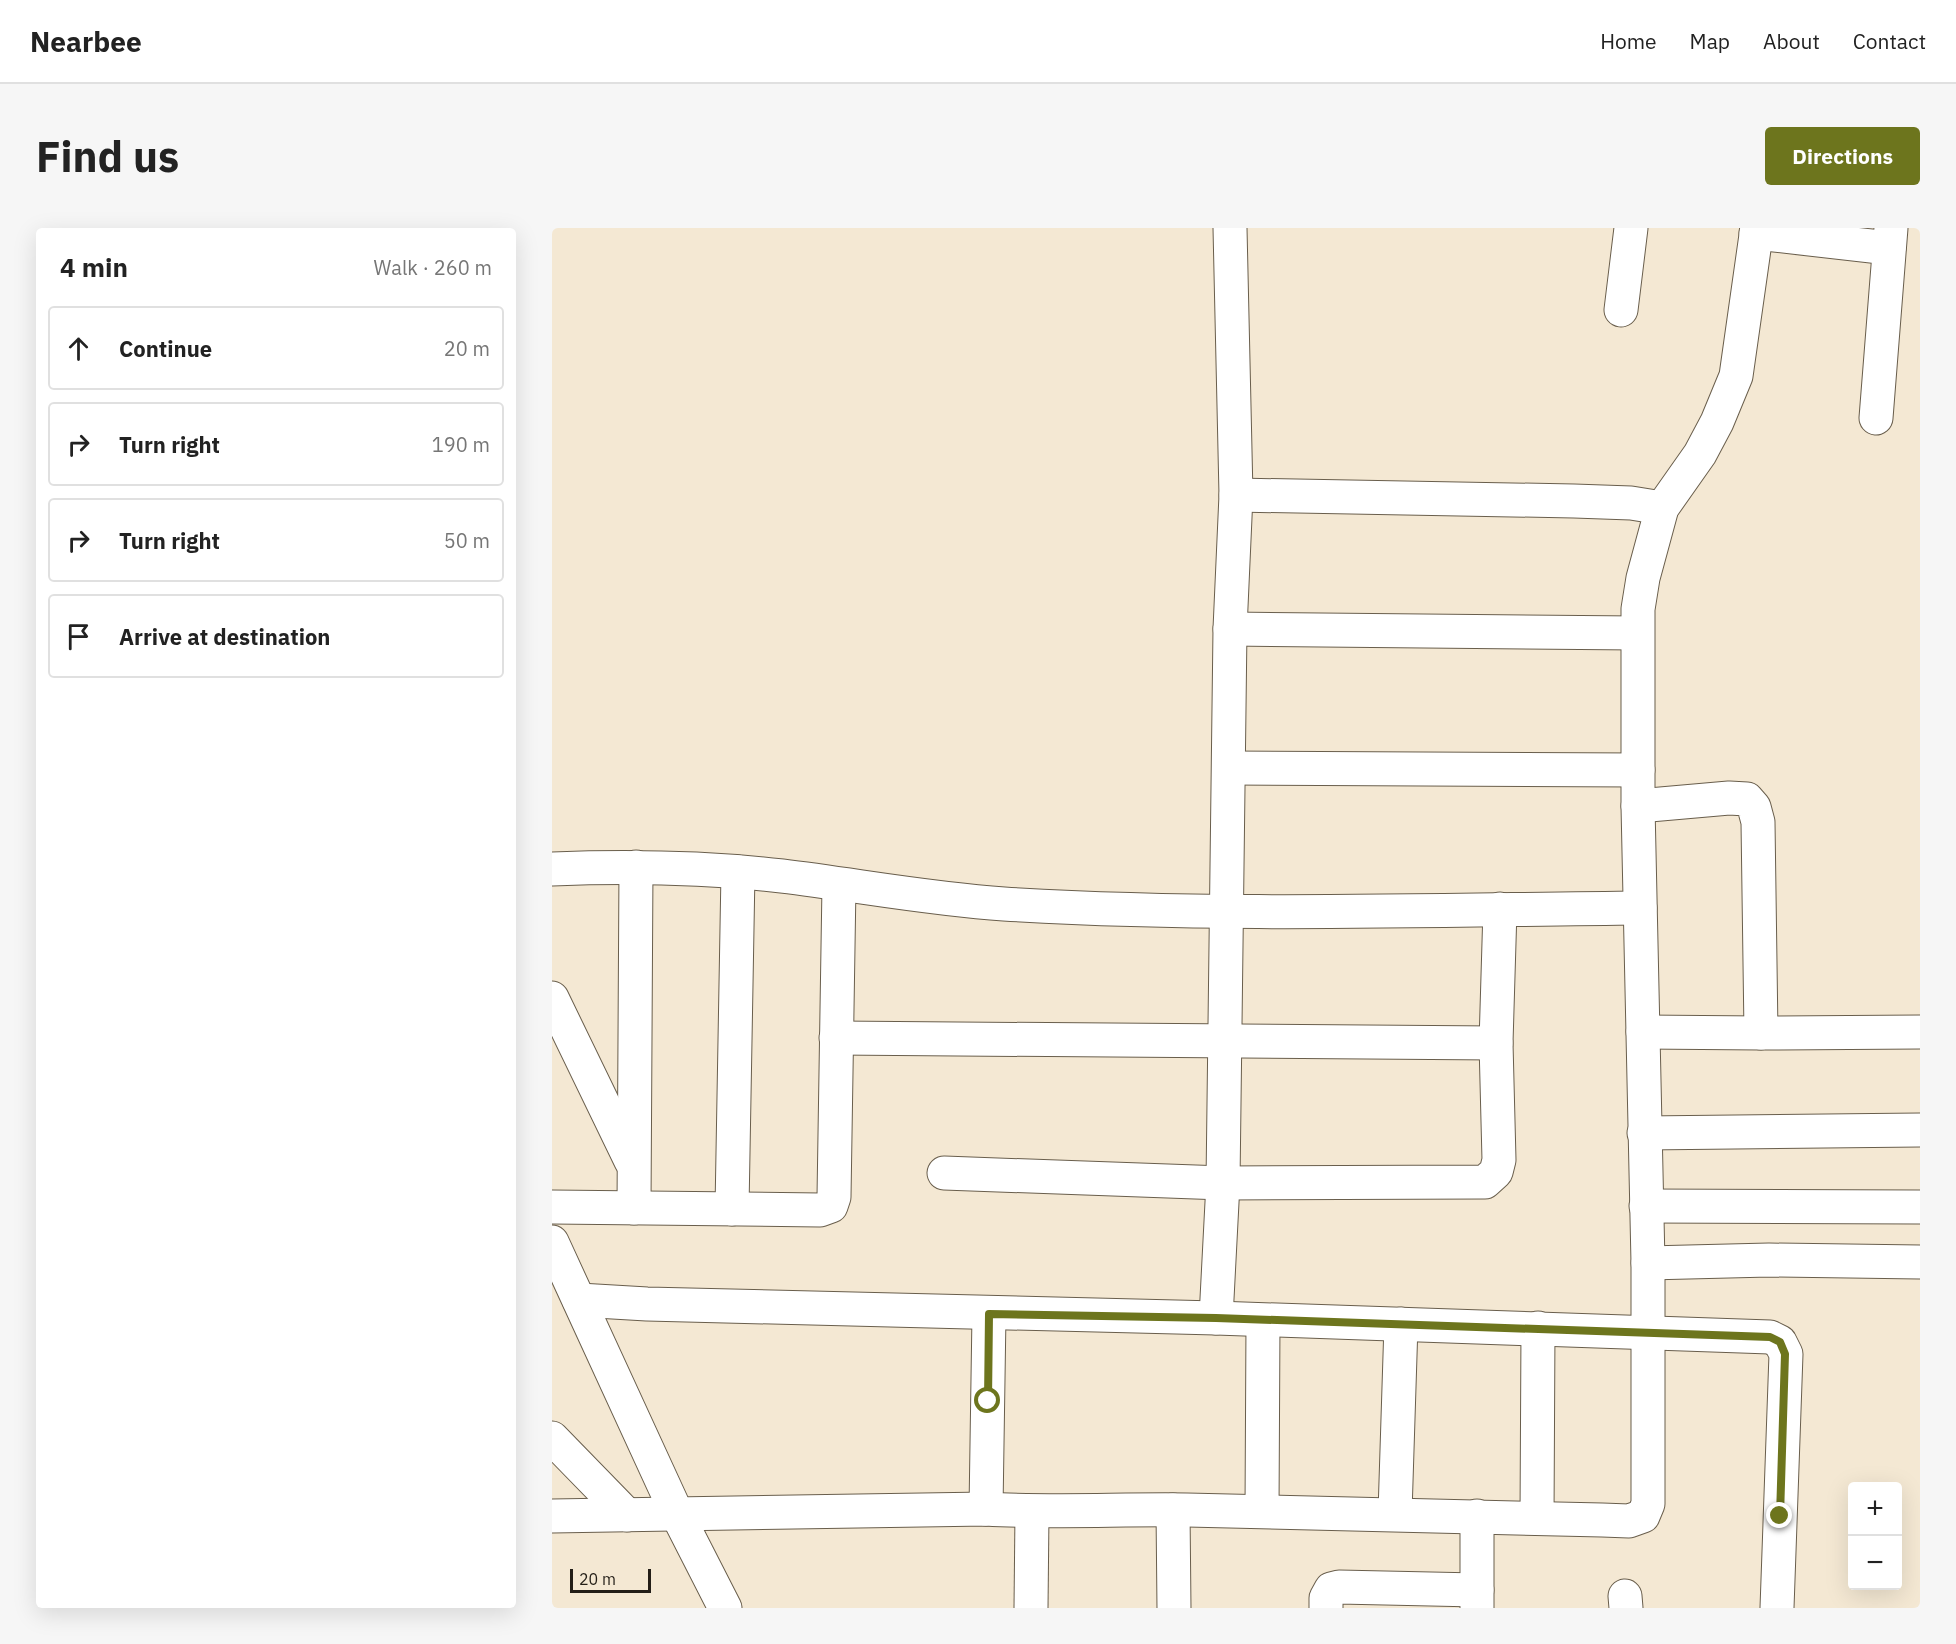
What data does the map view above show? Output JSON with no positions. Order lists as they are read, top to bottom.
{
  "scale_bar": "20 m",
  "page": {
    "header": "Nearbee",
    "nav": [
      "Home",
      "Map",
      "About",
      "Contact"
    ],
    "buttons": "Directions",
    "title": "Find us",
    "heading": ["4 min", "Walk · 260 m"],
    "list": [
      ["Continue", "20 m"],
      ["Turn right", "190 m"],
      ["Turn right", "50 m"],
      "Arrive at destination"
    ],
    "map_buttons": ["+", "−"],
    "scale": "20 m"
  }
}
